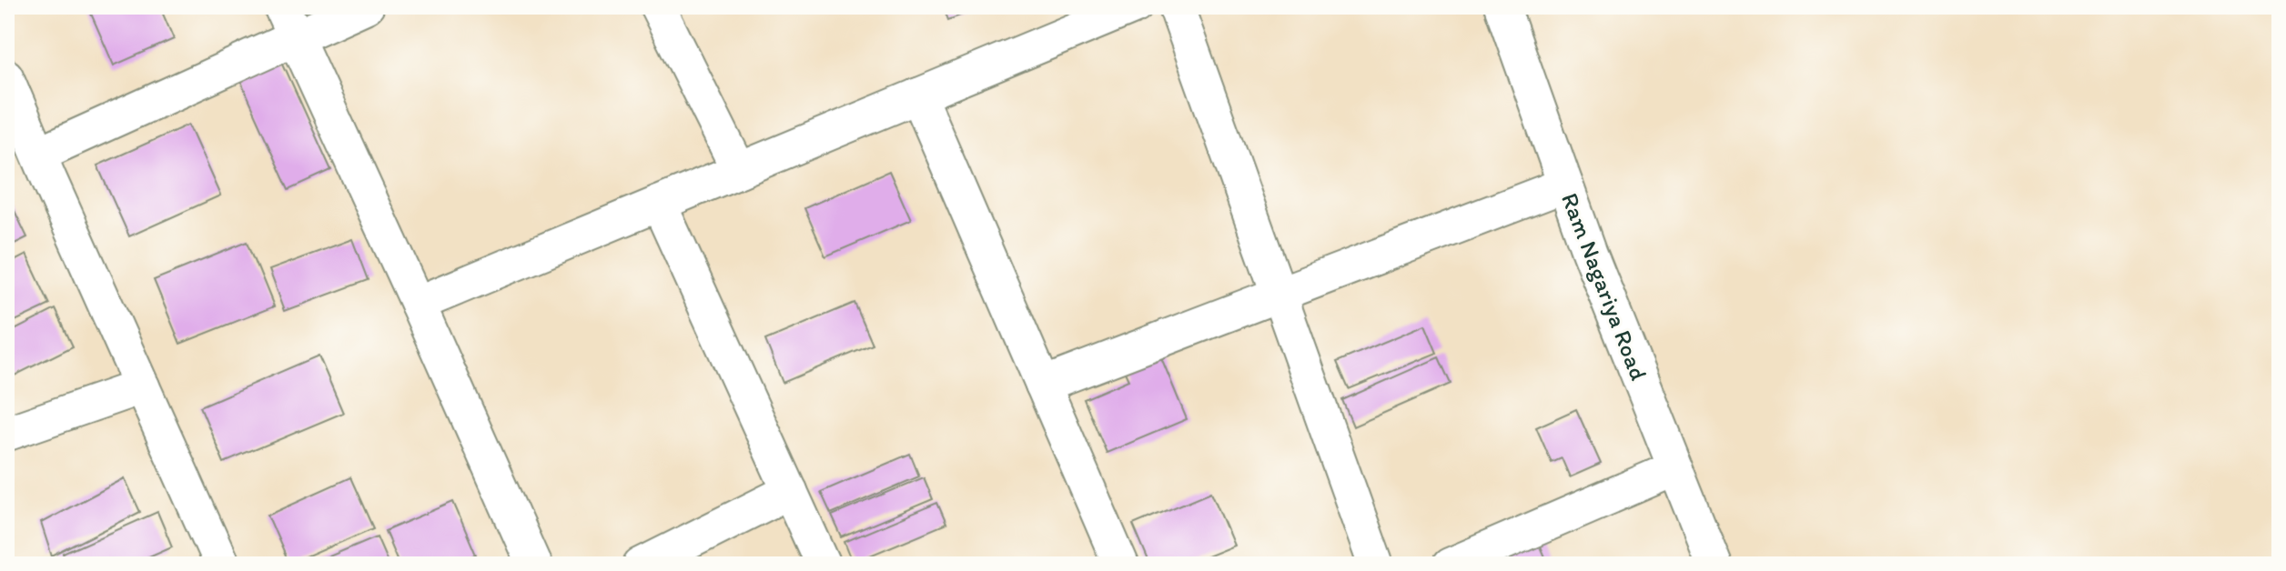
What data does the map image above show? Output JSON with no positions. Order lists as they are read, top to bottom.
{
  "streets": {
    "street": ["Ram Nagariya Road"]
  }
}
